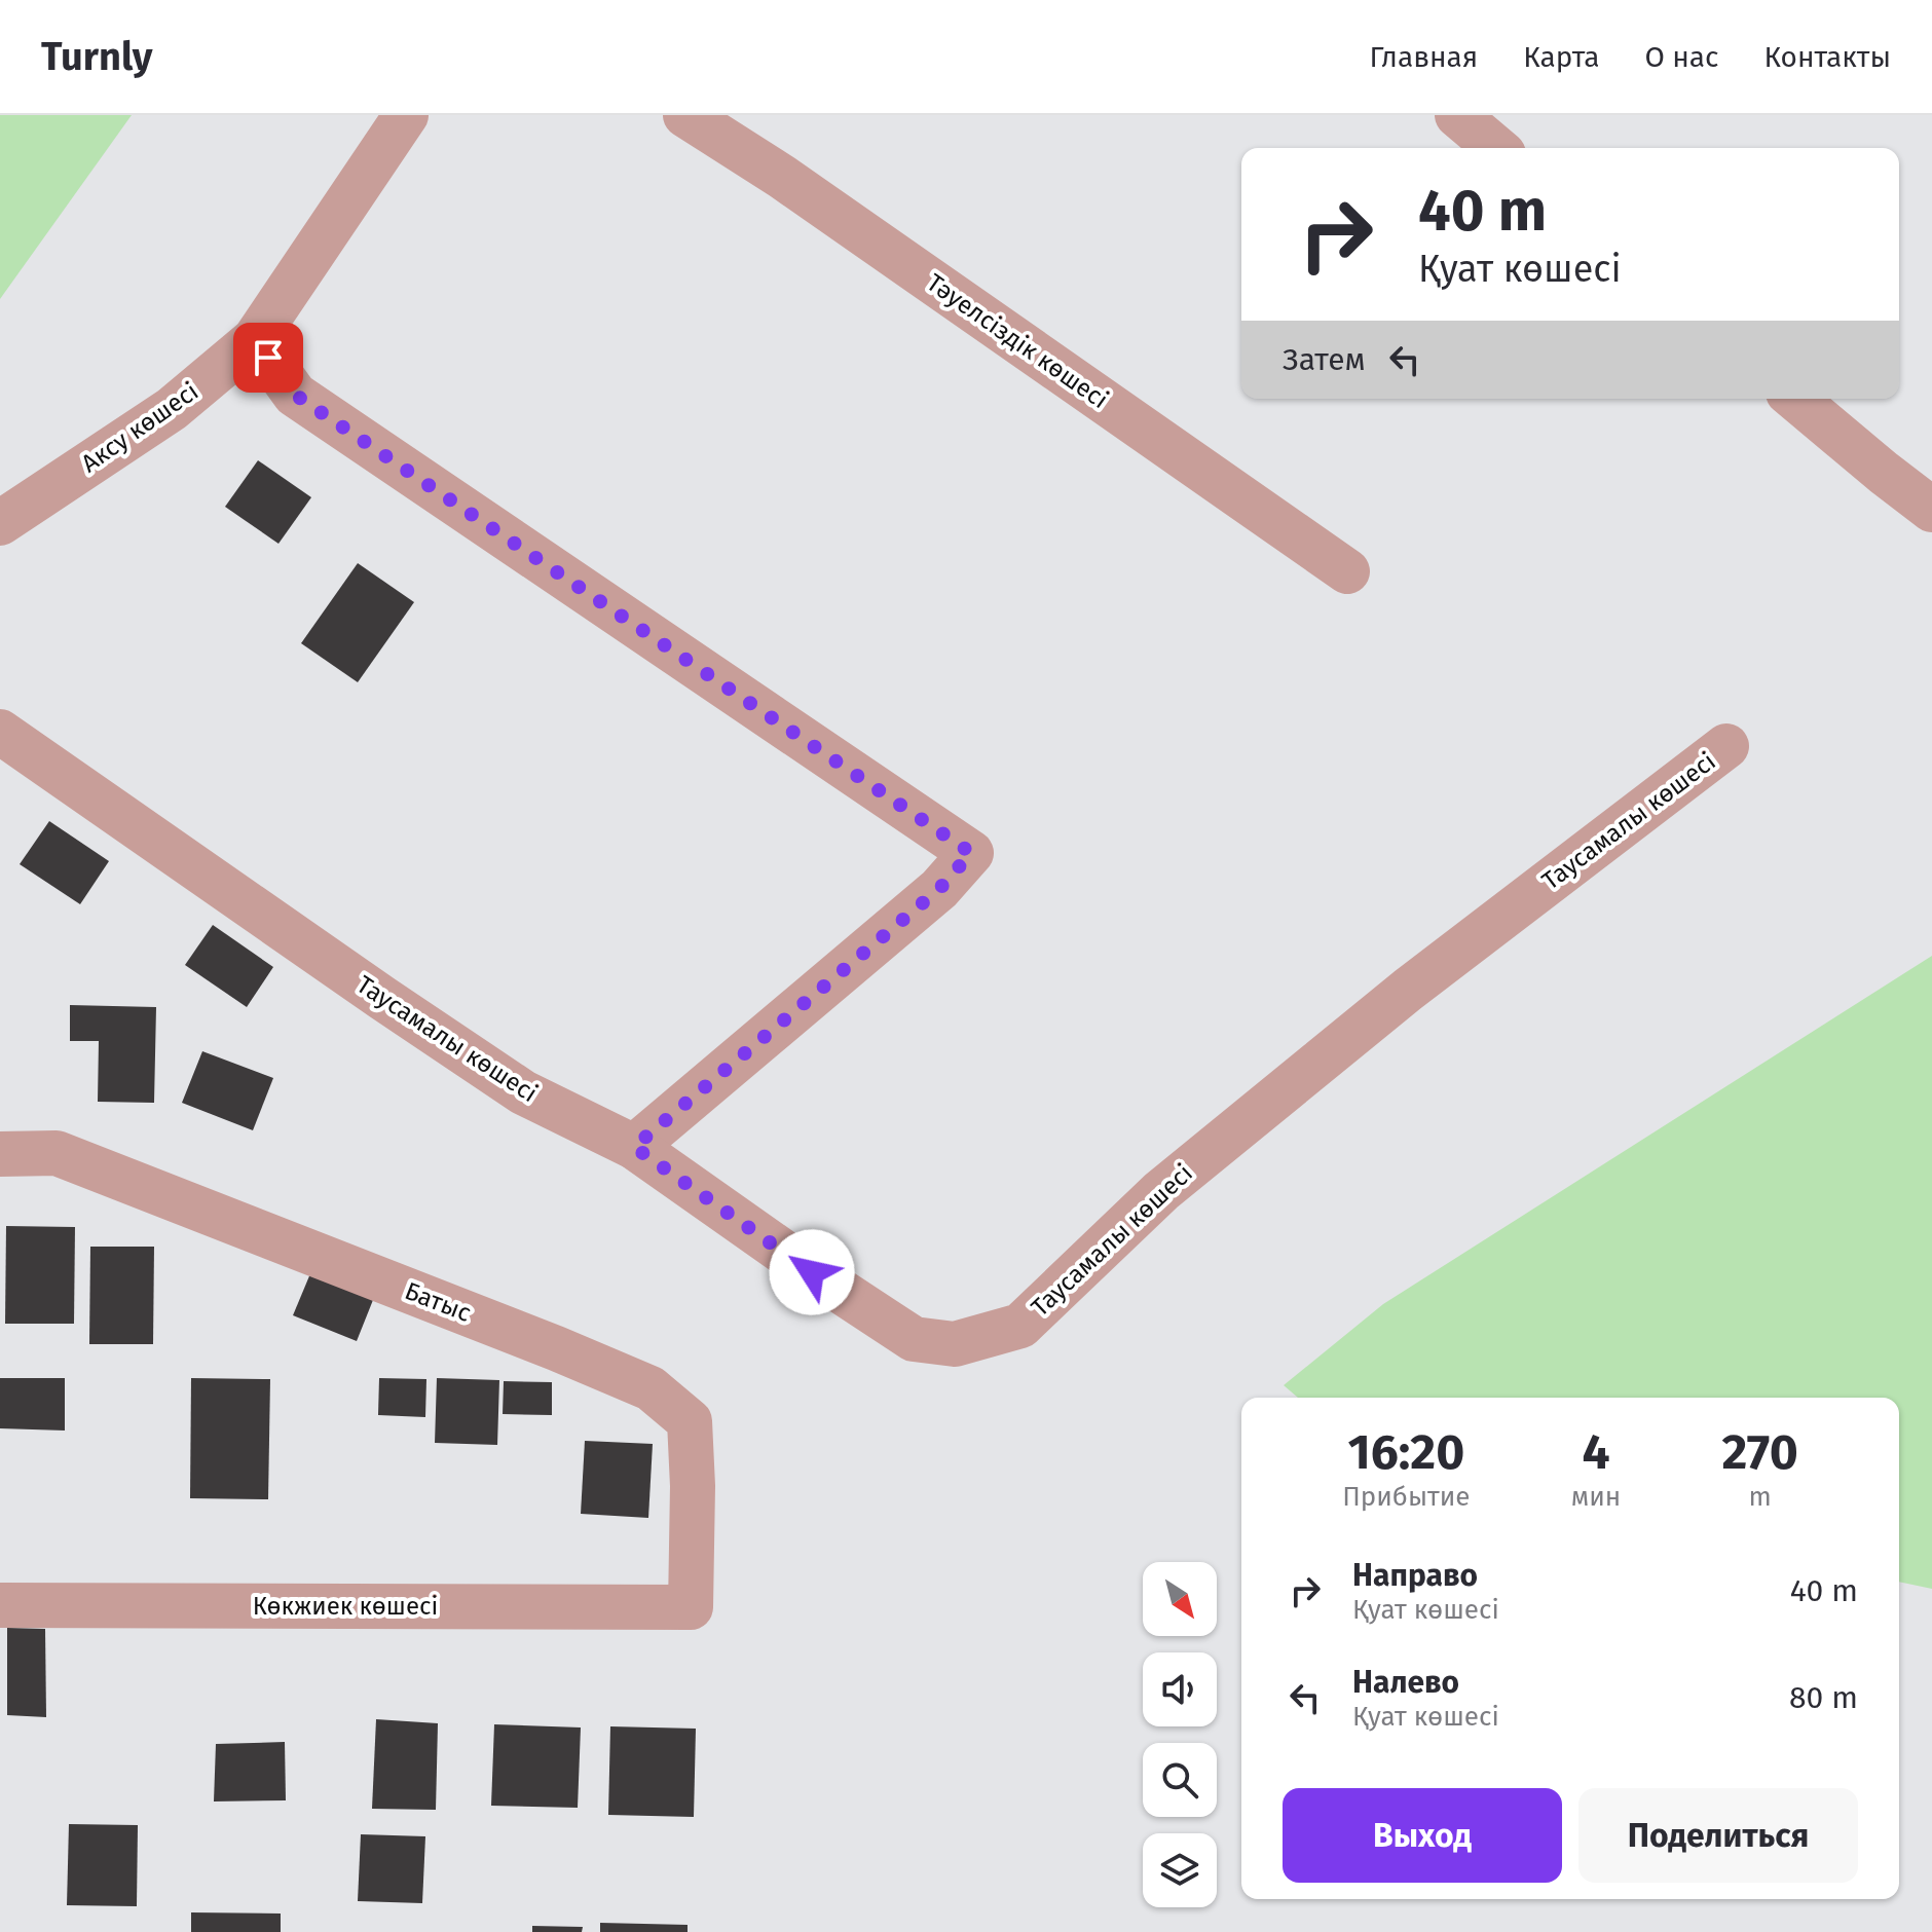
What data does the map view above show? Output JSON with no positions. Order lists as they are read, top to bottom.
{
  "streets": {
    "street": [
      "Тәуелсіздік көшесі",
      "Аксу көшесі",
      "Таусамалы көшесі",
      "Батыс",
      "Көкжиек көшесі"
    ]
  },
  "crossings": [
    ["Батыс", "Көкжиек көшесі"]
  ],
  "north": "bottom right",
  "page": {
    "header": "Turnly",
    "nav": [
      "Главная",
      "Карта",
      "О нас",
      "Контакты"
    ],
    "turn": ["40 m", "Қуат көшесі"],
    "then": "Затем",
    "eta": [
      "16:20",
      "Прибытие",
      "4",
      "мин",
      "270",
      "m"
    ],
    "list": [
      {
        "name": "Направо",
        "note": "Қуат көшесі",
        "value": "40 m"
      },
      {
        "name": "Налево",
        "note": "Қуат көшесі",
        "value": "80 m"
      }
    ],
    "buttons": ["Выход", "Поделиться"]
  }
}
